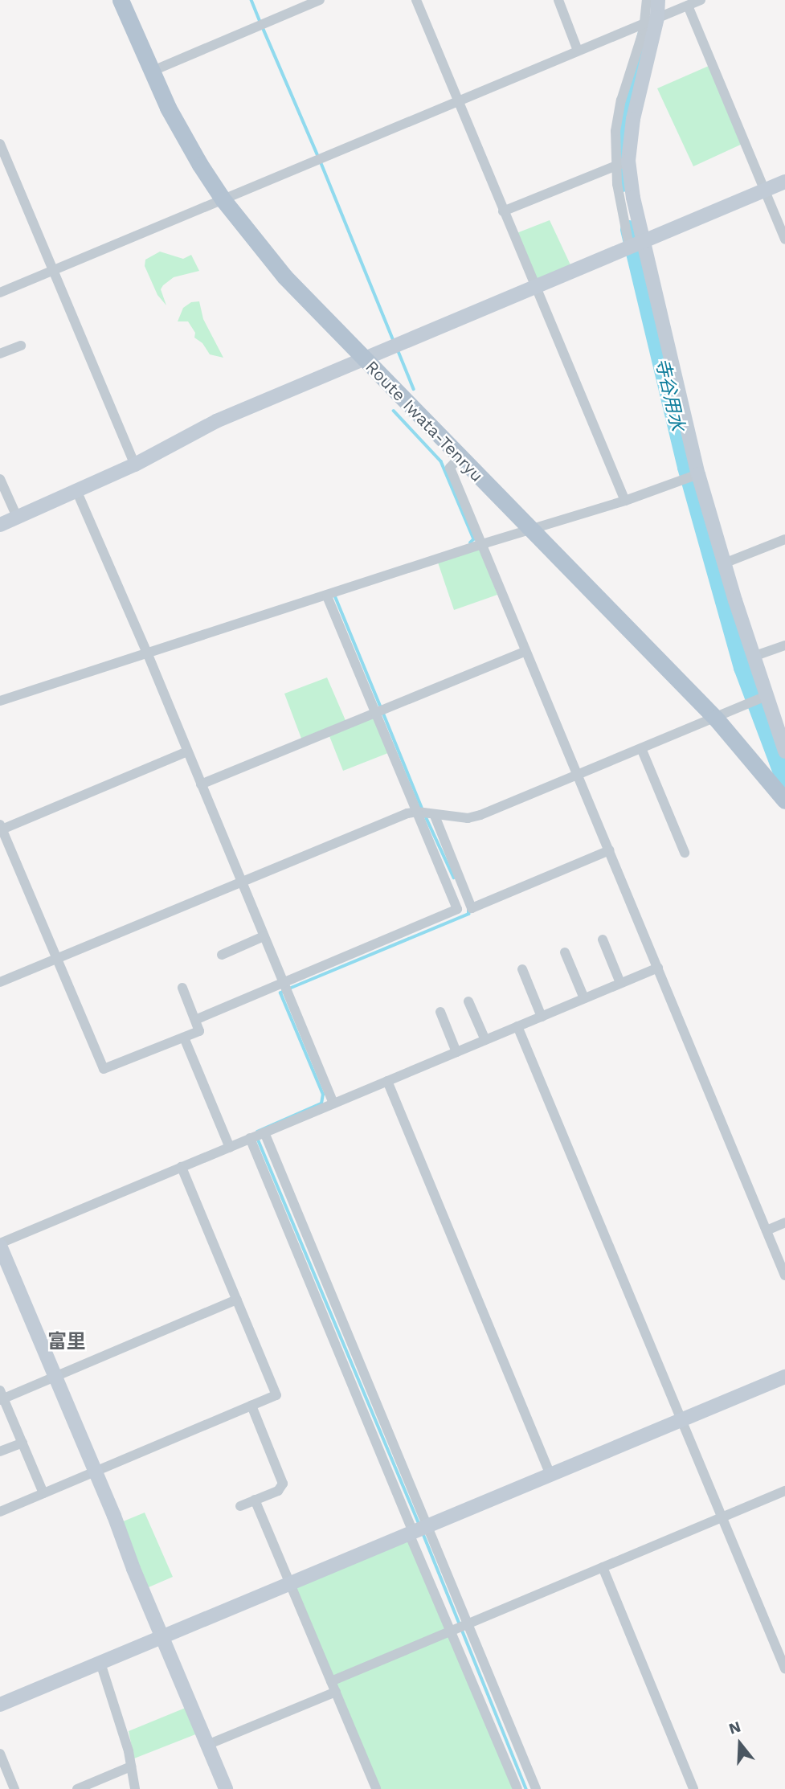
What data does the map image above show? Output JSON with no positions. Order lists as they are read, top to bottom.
{
  "streets": {
    "main road": ["Route Iwata-Tenryu"]
  },
  "districts": ["富里"],
  "water": ["寺谷用水"],
  "north": "top"
}
